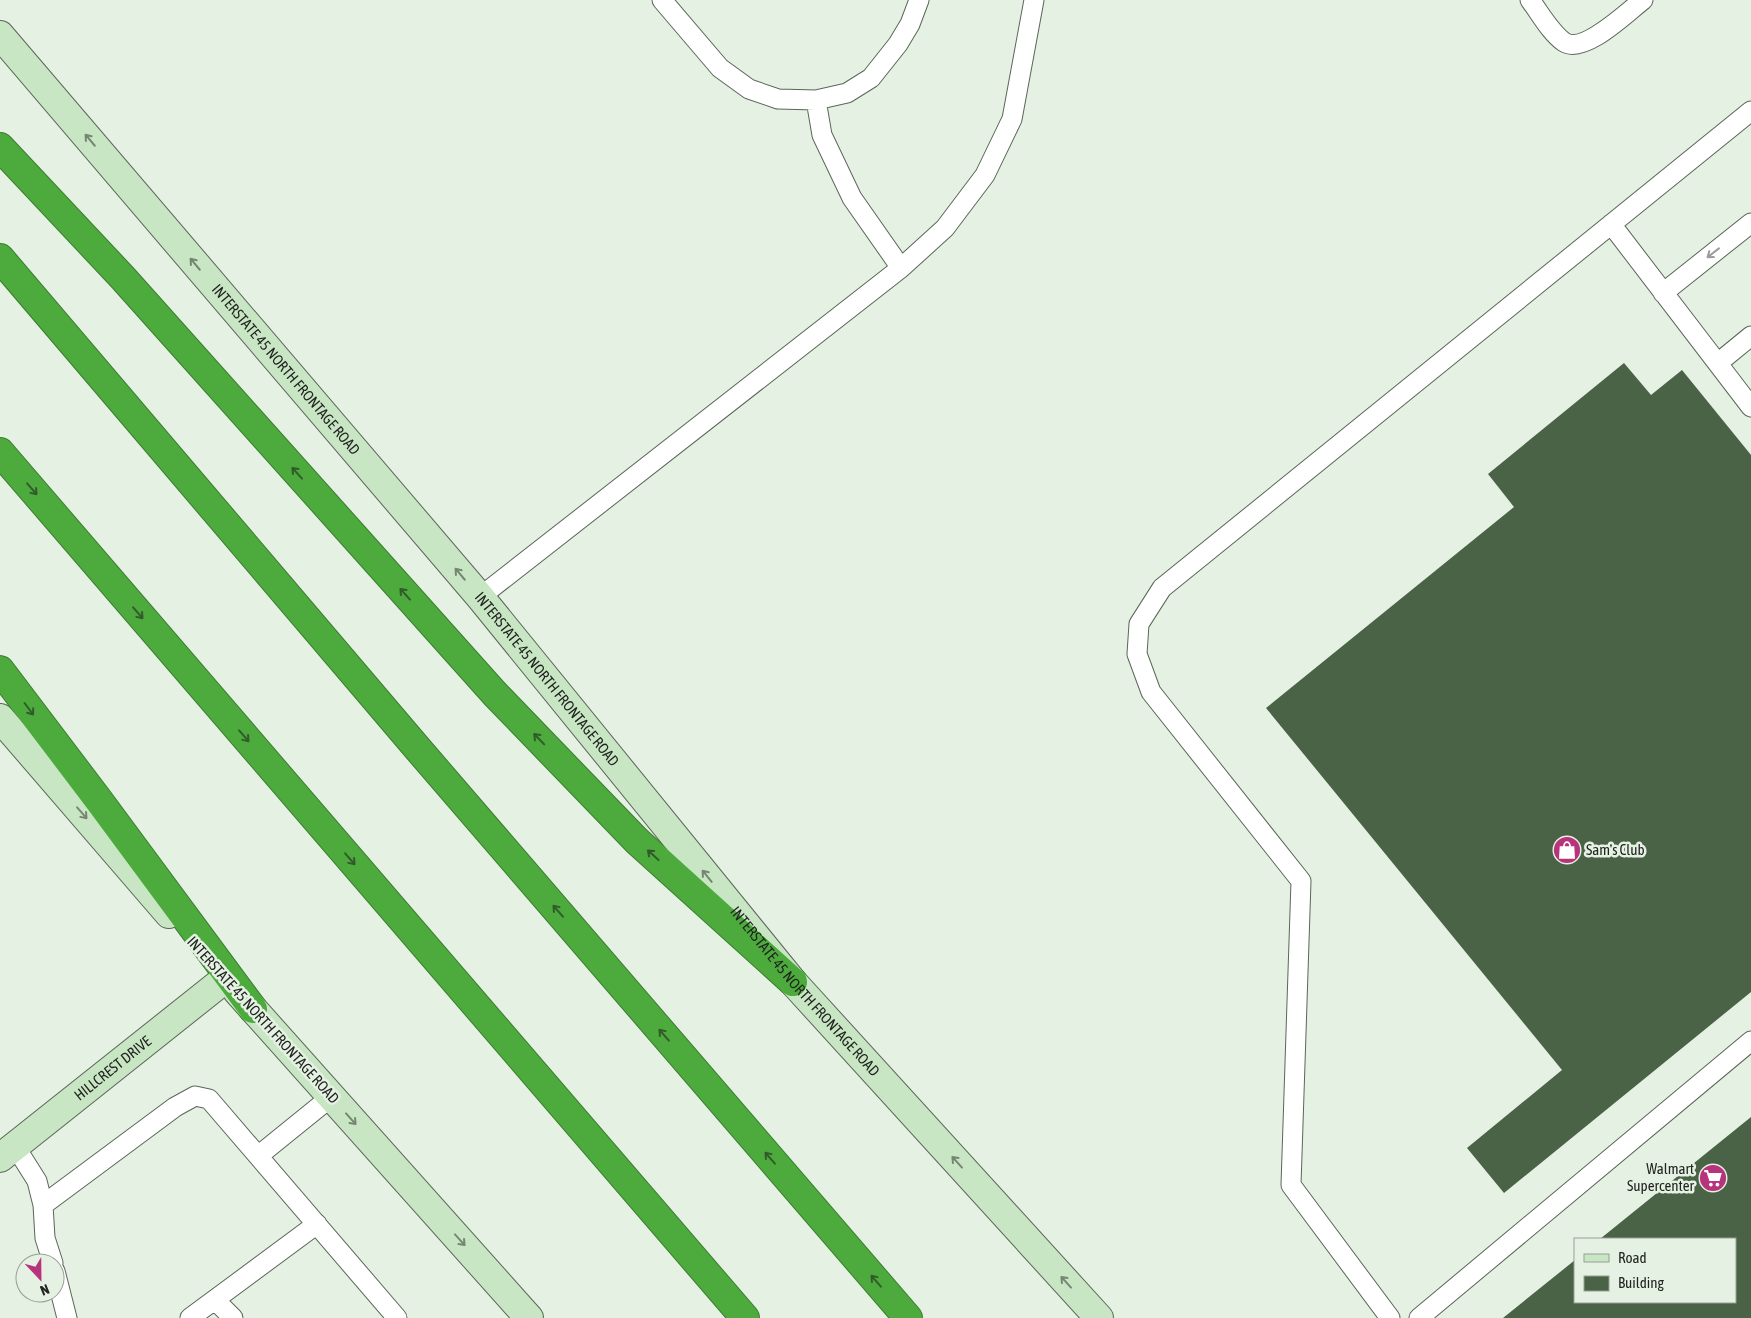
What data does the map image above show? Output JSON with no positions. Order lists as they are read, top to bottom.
{
  "streets": {
    "main road": ["INTERSTATE 45 NORTH FRONTAGE ROAD", "HILLCREST DRIVE"]
  },
  "crossings": [
    ["INTERSTATE 45 NORTH FRONTAGE ROAD", "HILLCREST DRIVE"]
  ],
  "places": {
    "shop": ["Sam's Club"],
    "supermarket": ["Walmart Supercenter"]
  },
  "legend": ["Road", "Building"],
  "north": "bottom"
}
